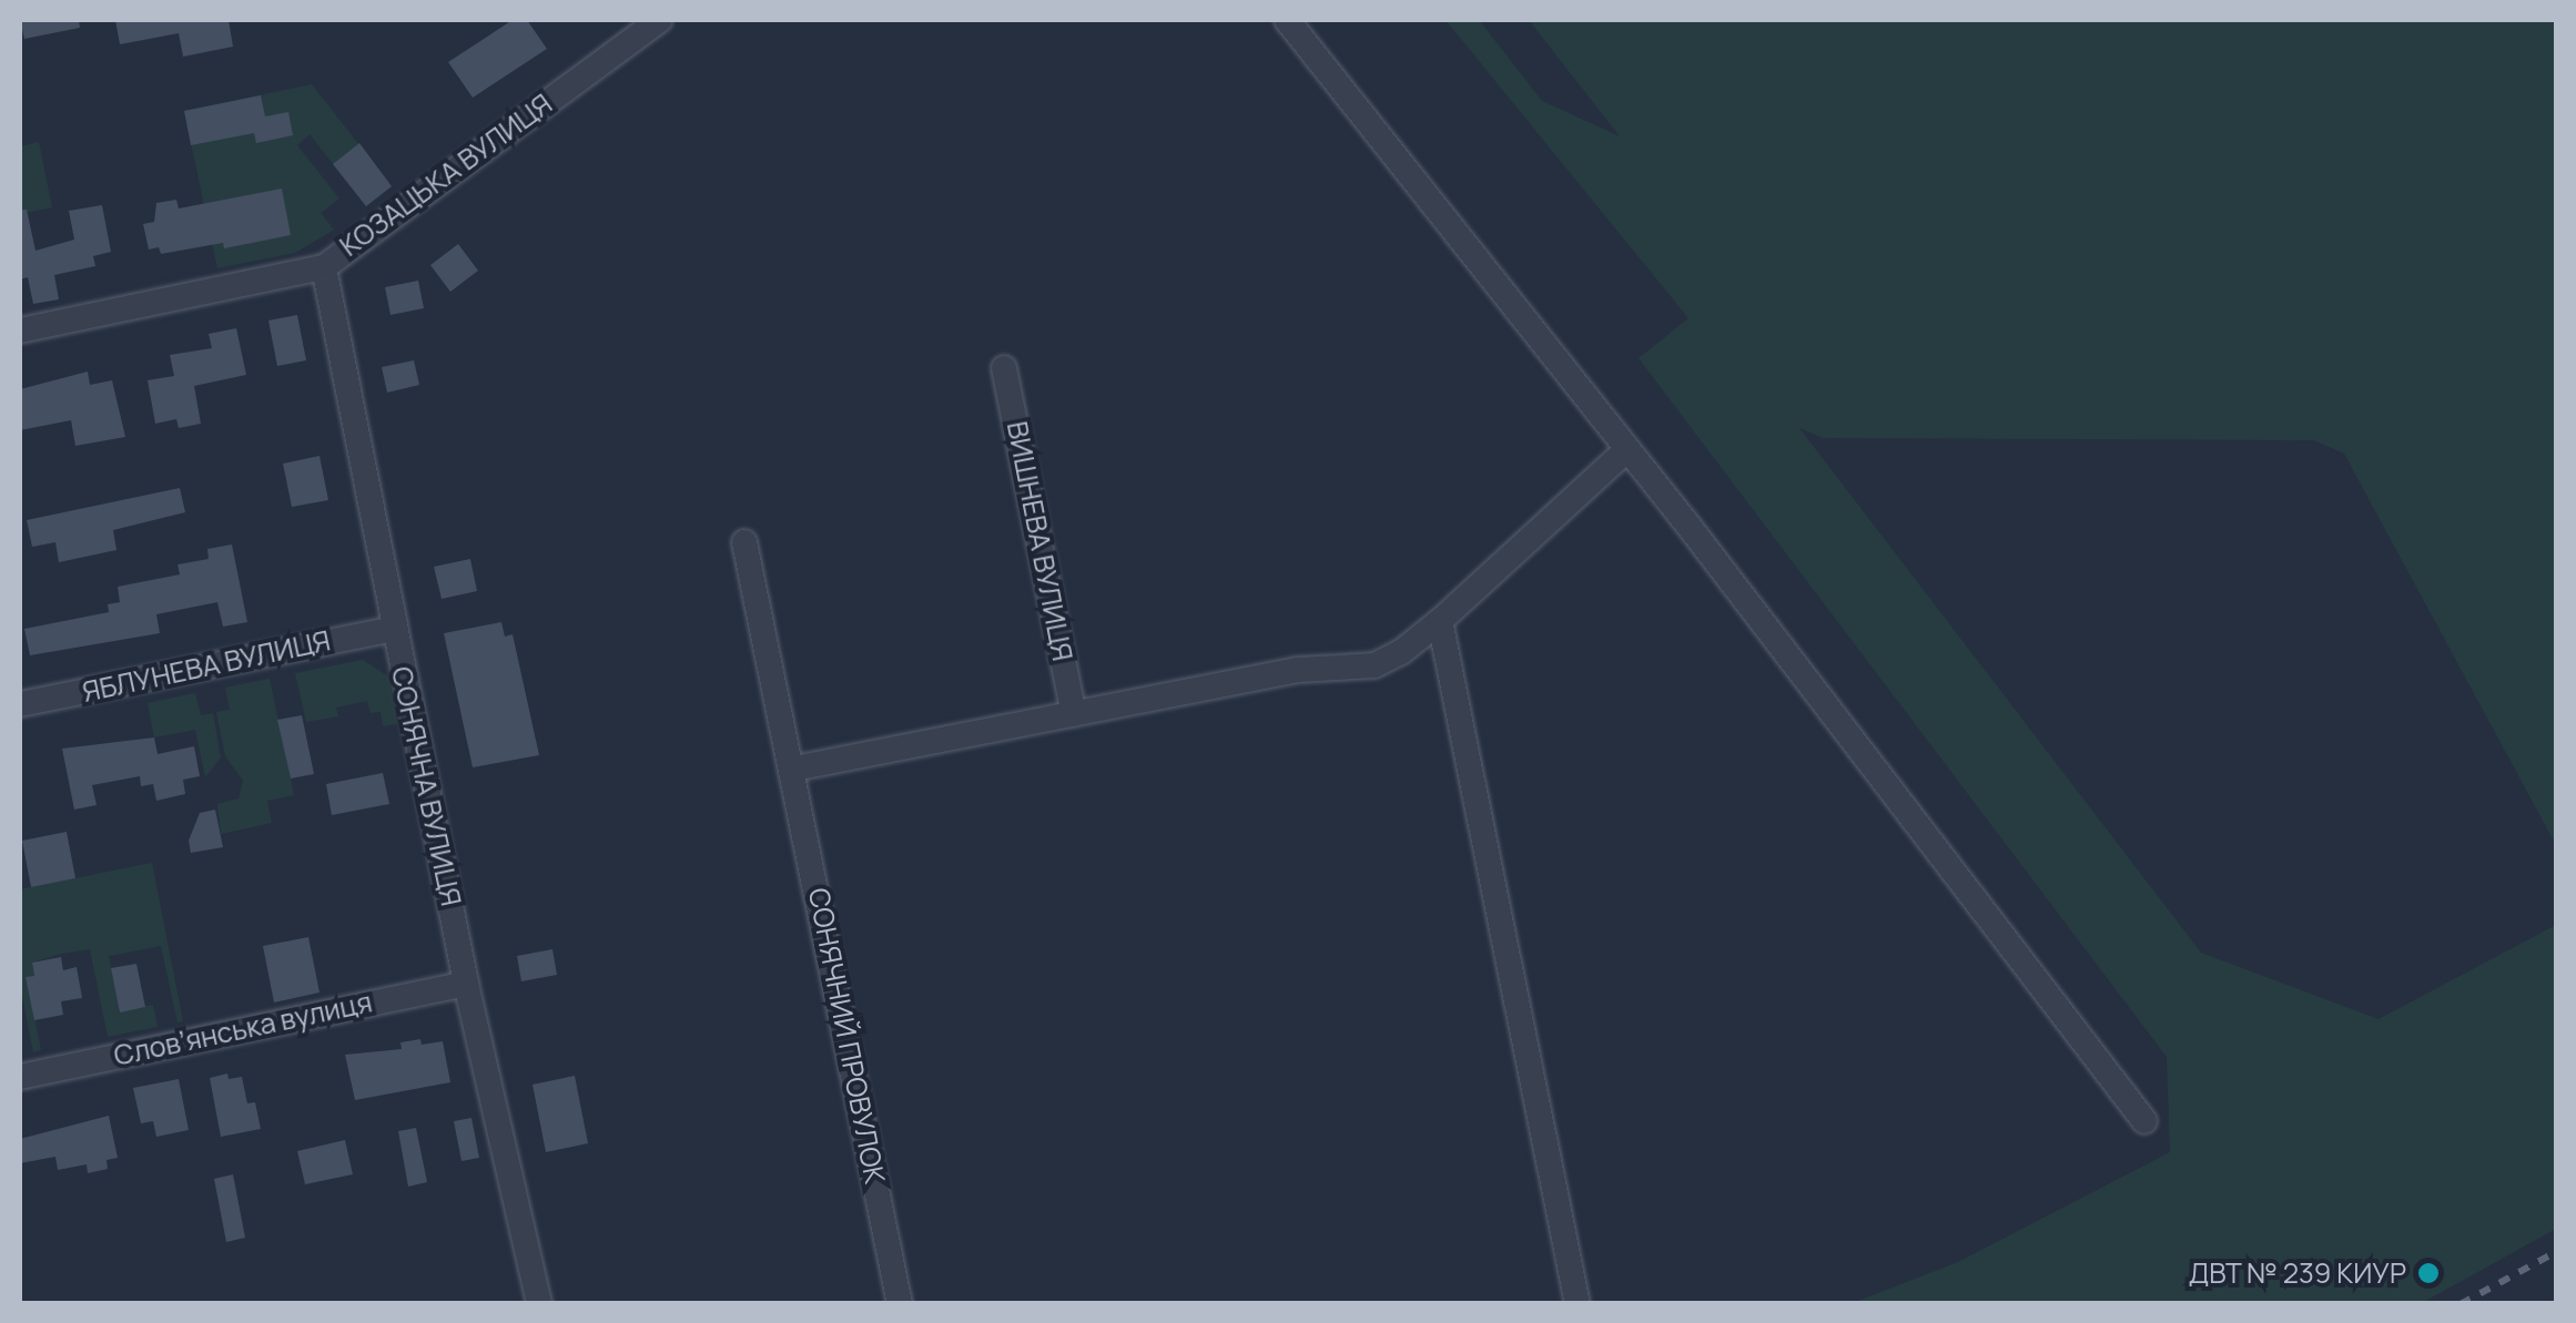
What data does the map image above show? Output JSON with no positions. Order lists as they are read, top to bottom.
{
  "streets": {
    "street": [
      "КОЗАЦЬКА ВУЛИЦЯ",
      "ВИШНЕВА ВУЛИЦЯ",
      "ЯБЛУНЕВА ВУЛИЦЯ",
      "СОНЯЧНА ВУЛИЦЯ",
      "Словʼянська вулиця",
      "СОНЯЧНИЙ ПРОВУЛОК"
    ]
  },
  "crossings": [
    ["КОЗАЦЬКА ВУЛИЦЯ", "СОНЯЧНА ВУЛИЦЯ"],
    ["ЯБЛУНЕВА ВУЛИЦЯ", "СОНЯЧНА ВУЛИЦЯ"],
    ["СОНЯЧНА ВУЛИЦЯ", "Словʼянська вулиця"]
  ],
  "places": ["ДВТ № 239 КИУР"]
}
